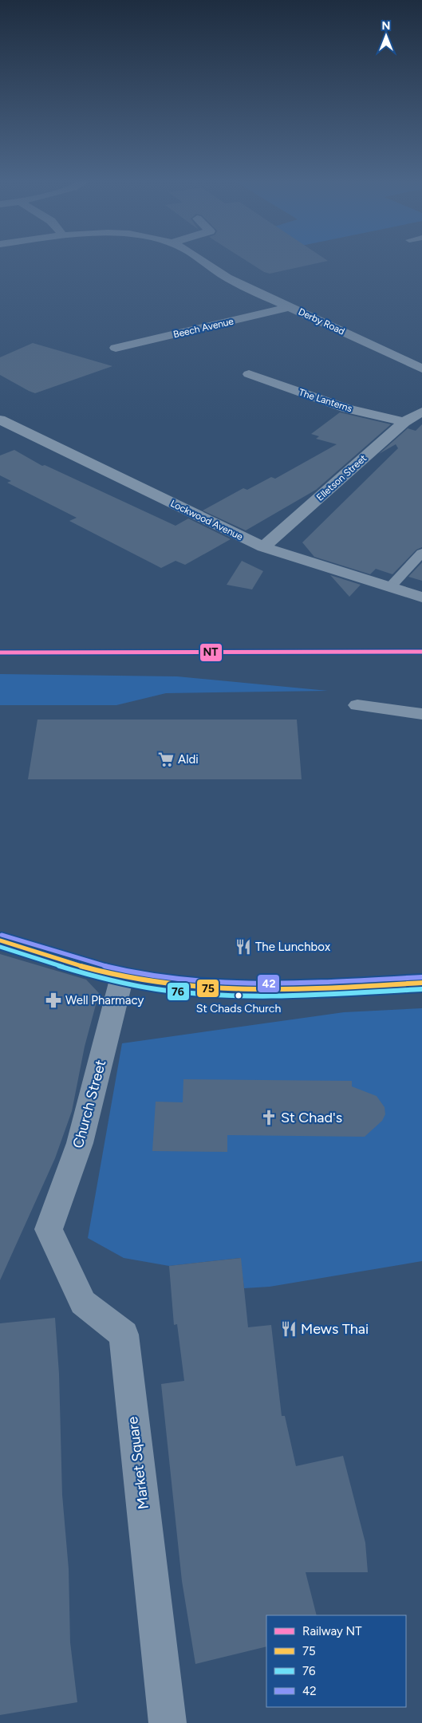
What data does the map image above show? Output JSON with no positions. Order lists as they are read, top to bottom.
{
  "streets": {
    "street": [
      "Derby Road",
      "Beech Avenue",
      "The Lanterns",
      "Elletson Street",
      "Lockwood Avenue",
      "Church Street",
      "Market Square"
    ]
  },
  "crossings": [
    ["Derby Road", "Beech Avenue"],
    ["The Lanterns", "Elletson Street"],
    ["Elletson Street", "Lockwood Avenue"],
    ["Church Street", "Market Square"]
  ],
  "places": {
    "supermarket": ["Aldi"],
    "restaurant": ["The Lunchbox", "Mews Thai"],
    "other": ["St Chads Church"],
    "pharmacy": ["Well Pharmacy"],
    "church": ["St Chad's"]
  },
  "lines": [
    "rail line NT",
    "transit line 42",
    "transit line 75",
    "transit line 76"
  ],
  "legend": [
    "Railway NT",
    "75",
    "76",
    "42"
  ],
  "north": "top"
}
